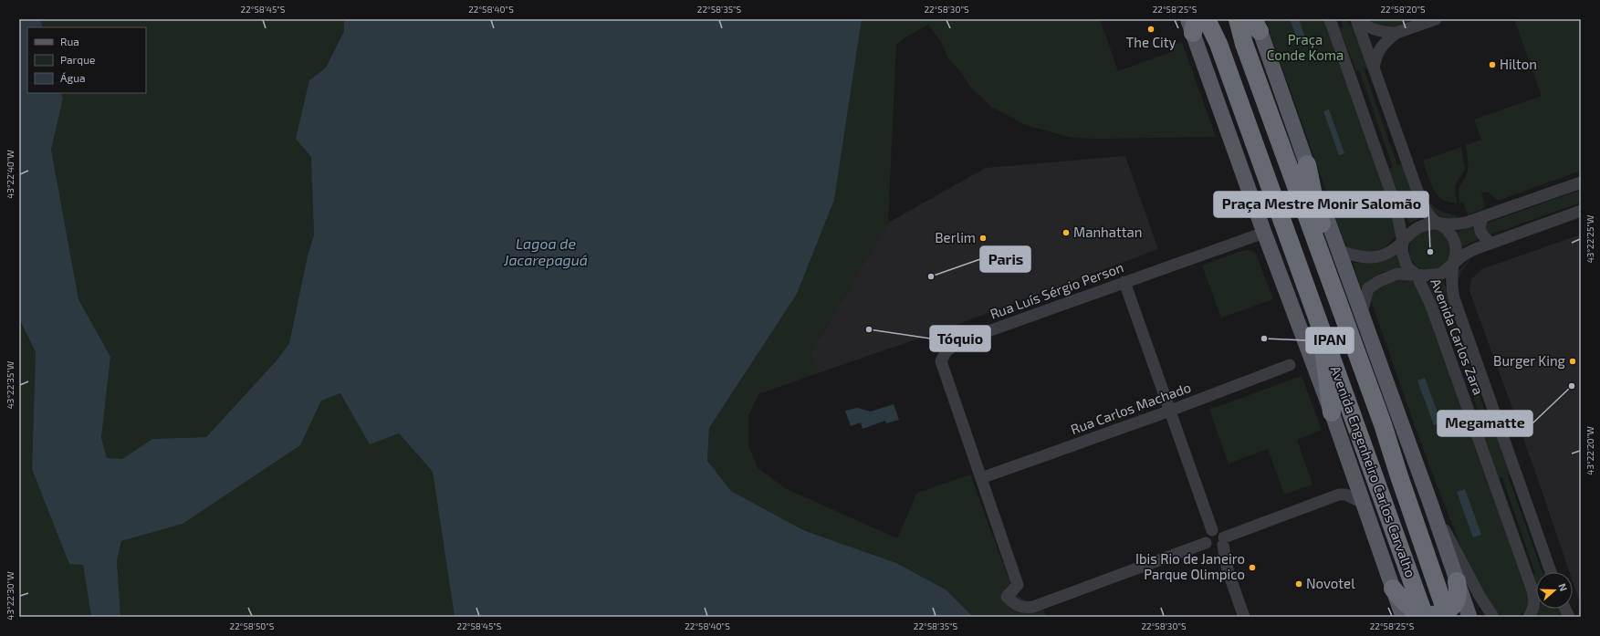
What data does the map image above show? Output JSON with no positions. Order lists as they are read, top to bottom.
{
  "streets": {
    "highway": ["Avenida Engenheiro Carlos Carvalho"],
    "street": ["Rua Luís Sérgio Person", "Avenida Carlos Zara", "Rua Carlos Machado"]
  },
  "crossings": [
    ["Rua Luís Sérgio Person", "Rua Carlos Machado"],
    ["Rua Luís Sérgio Person", "Avenida Engenheiro Carlos Carvalho"]
  ],
  "water": ["Lagoa de Jacarepaguá"],
  "parks": ["Praça Conde Koma"],
  "places": [
    "The City",
    "Hilton",
    "Manhattan",
    "Berlim",
    "Praça Mestre Monir Salomão",
    "Paris",
    "Tóquio",
    "IPAN",
    "Burger King",
    "Megamatte",
    "Ibis Rio de Janeiro Parque Olimpico",
    "Novotel"
  ],
  "legend": ["Rua", "Parque", "Água"],
  "north": "right",
  "coordinates": [
    "22°58'45\"S",
    "22°58'40\"S",
    "22°58'35\"S",
    "22°58'30\"S",
    "22°58'25\"S",
    "22°58'20\"S",
    "43°22'40\"W",
    "43°22'25\"W",
    "43°22'35\"W",
    "43°22'20\"W",
    "43°22'30\"W",
    "22°58'50\"S"
  ]
}
